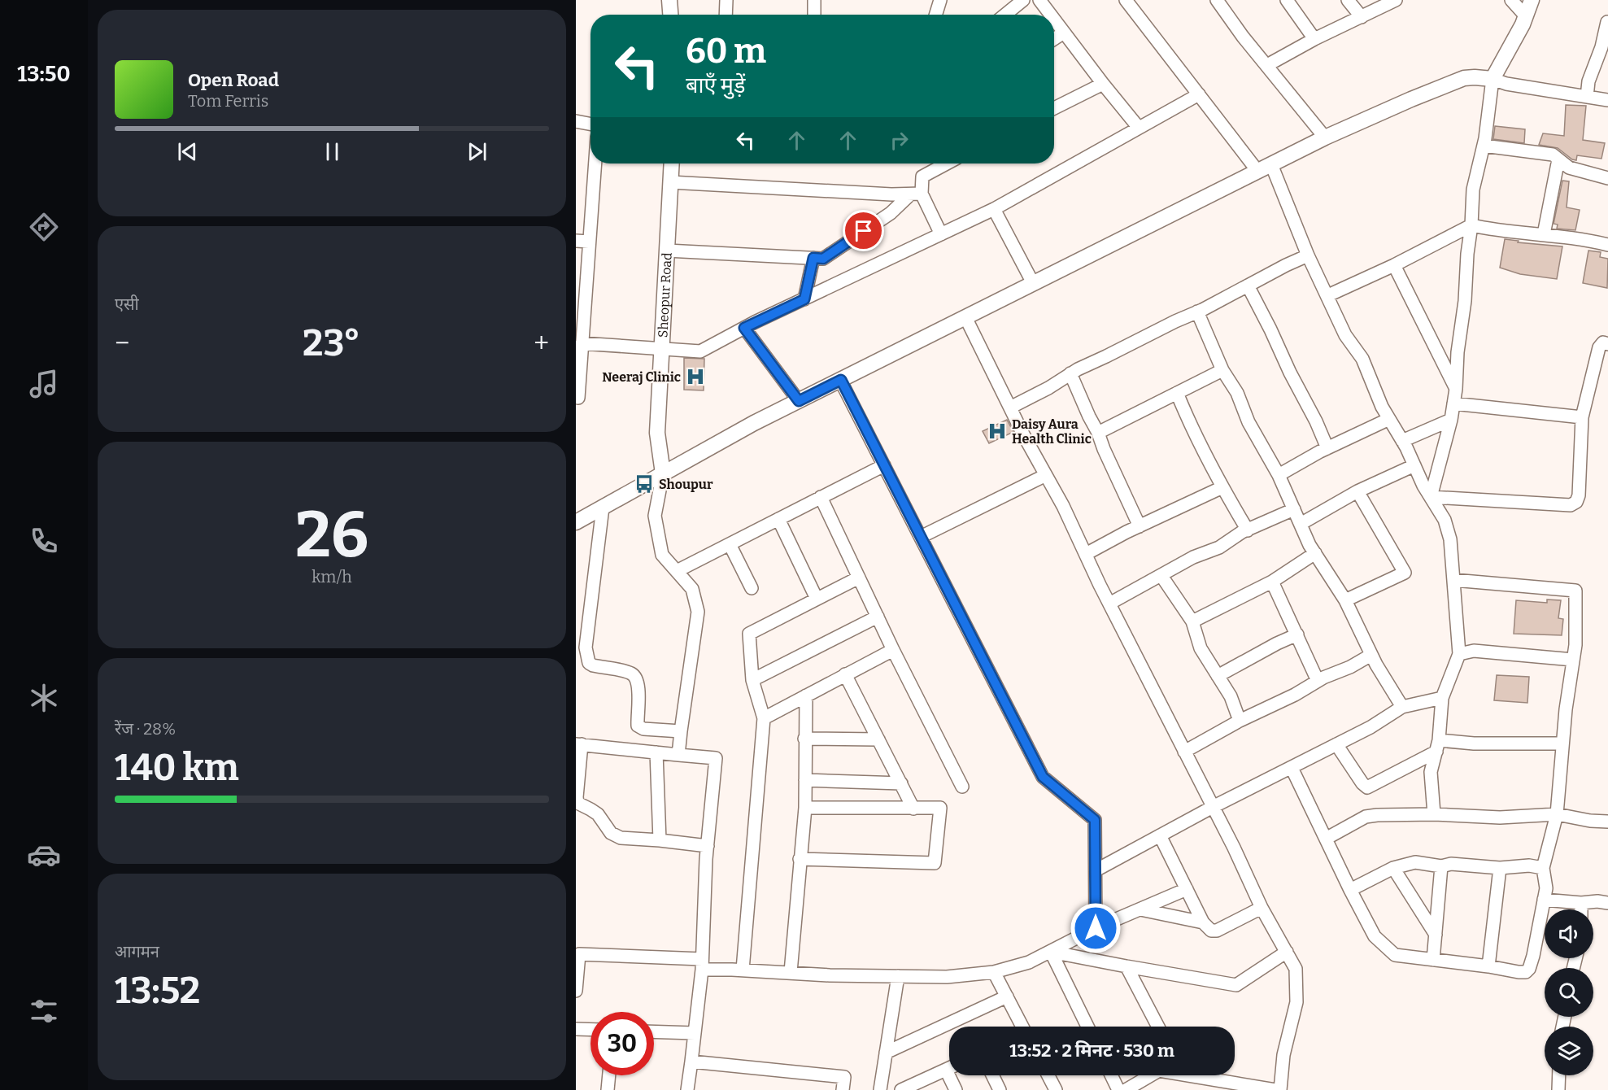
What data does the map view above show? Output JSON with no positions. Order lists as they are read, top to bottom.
{
  "streets": {
    "street": ["Sheopur Road"]
  },
  "places": {
    "hospital": ["Neeraj Clinic", "Daisy Aura Health Clinic"],
    "bus stop": ["Shoupur"]
  },
  "page": {
    "tabs": "13:50",
    "turn": ["60 m", "बाएँ मुड़ें"],
    "song": ["Open Road", "Tom Ferris"],
    "tile": [
      "एसी",
      ["26", "km/h"],
      ["रेंज · 28%", "140 km"],
      ["आगमन", "13:52"]
    ],
    "heat": ["−", "23°", "+"],
    "limit": "30",
    "trip": "13:52 · 2 मिनट · 530 m"
  }
}
